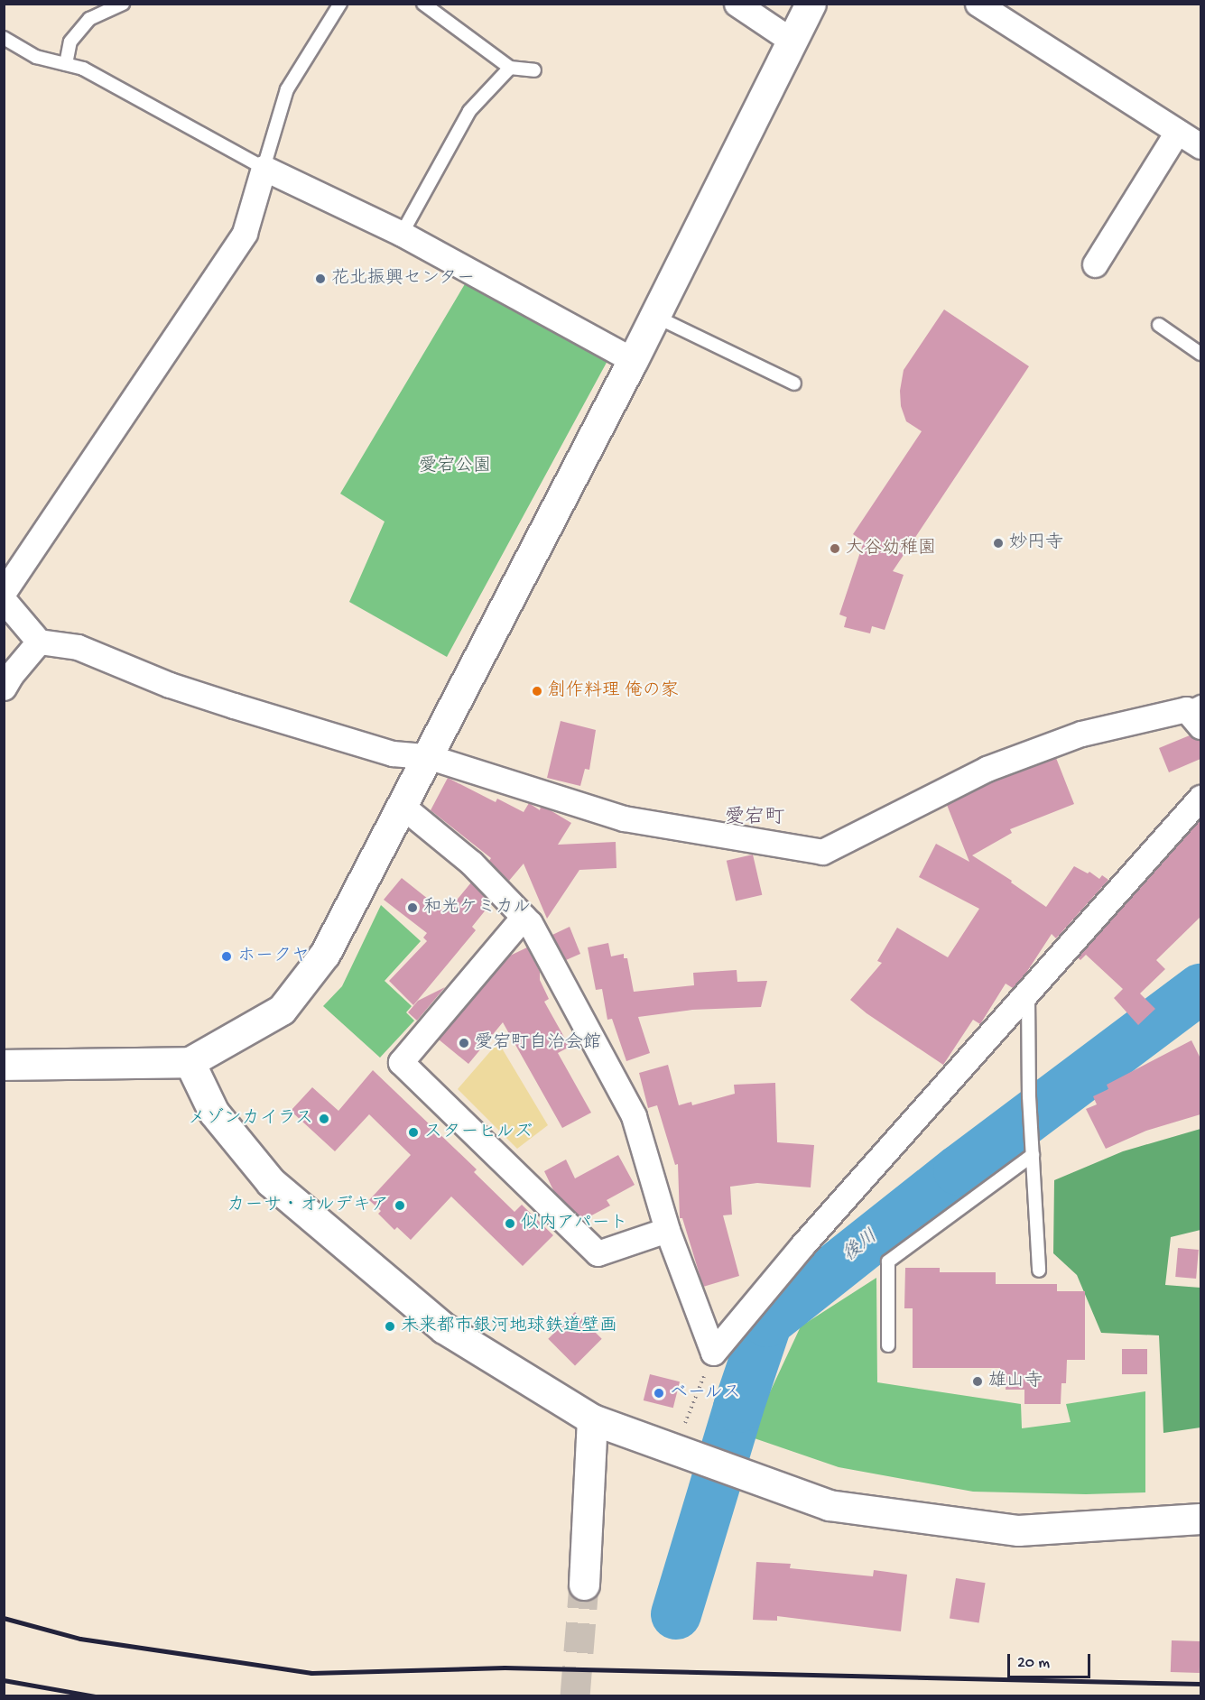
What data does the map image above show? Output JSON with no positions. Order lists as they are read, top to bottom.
{
  "districts": ["愛宕町"],
  "water": ["後川"],
  "parks": ["愛宕公園"],
  "places": [
    "花北振興センター",
    "妙円寺",
    "大谷幼稚園",
    "創作料理 俺の家",
    "和光ケミカル",
    "ホークヤ",
    "愛宕町自治会館",
    "メゾンカイラス",
    "スターヒルズ",
    "カーサ・オルデキア",
    "似内アパート",
    "未来都市銀河地球鉄道壁画",
    "雄山寺",
    "ベールス"
  ],
  "scale_bar": "20 m"
}
